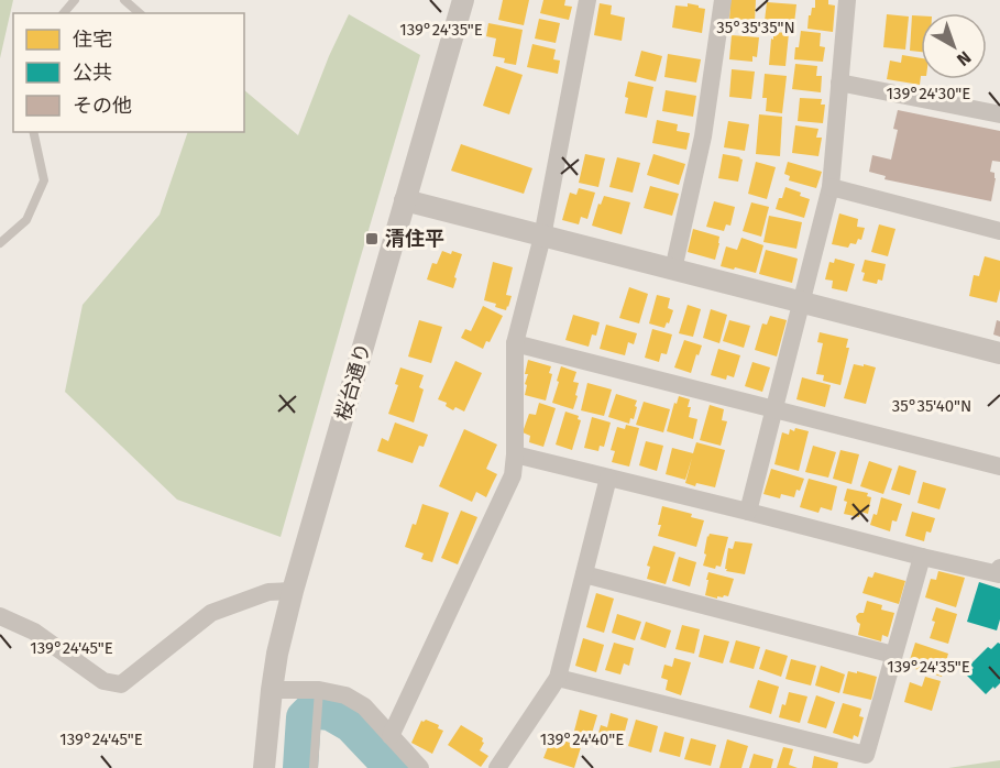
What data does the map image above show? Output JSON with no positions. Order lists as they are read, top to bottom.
{
  "streets": {
    "street": ["桜台通り"]
  },
  "places": {
    "transit": ["清住平"]
  },
  "legend": ["住宅", "公共", "その他"],
  "north": "bottom right",
  "coordinates": [
    "35°35'35\"N",
    "139°24'35\"E",
    "139°24'30\"E",
    "35°35'40\"N",
    "139°24'45\"E",
    "139°24'40\"E"
  ]
}
